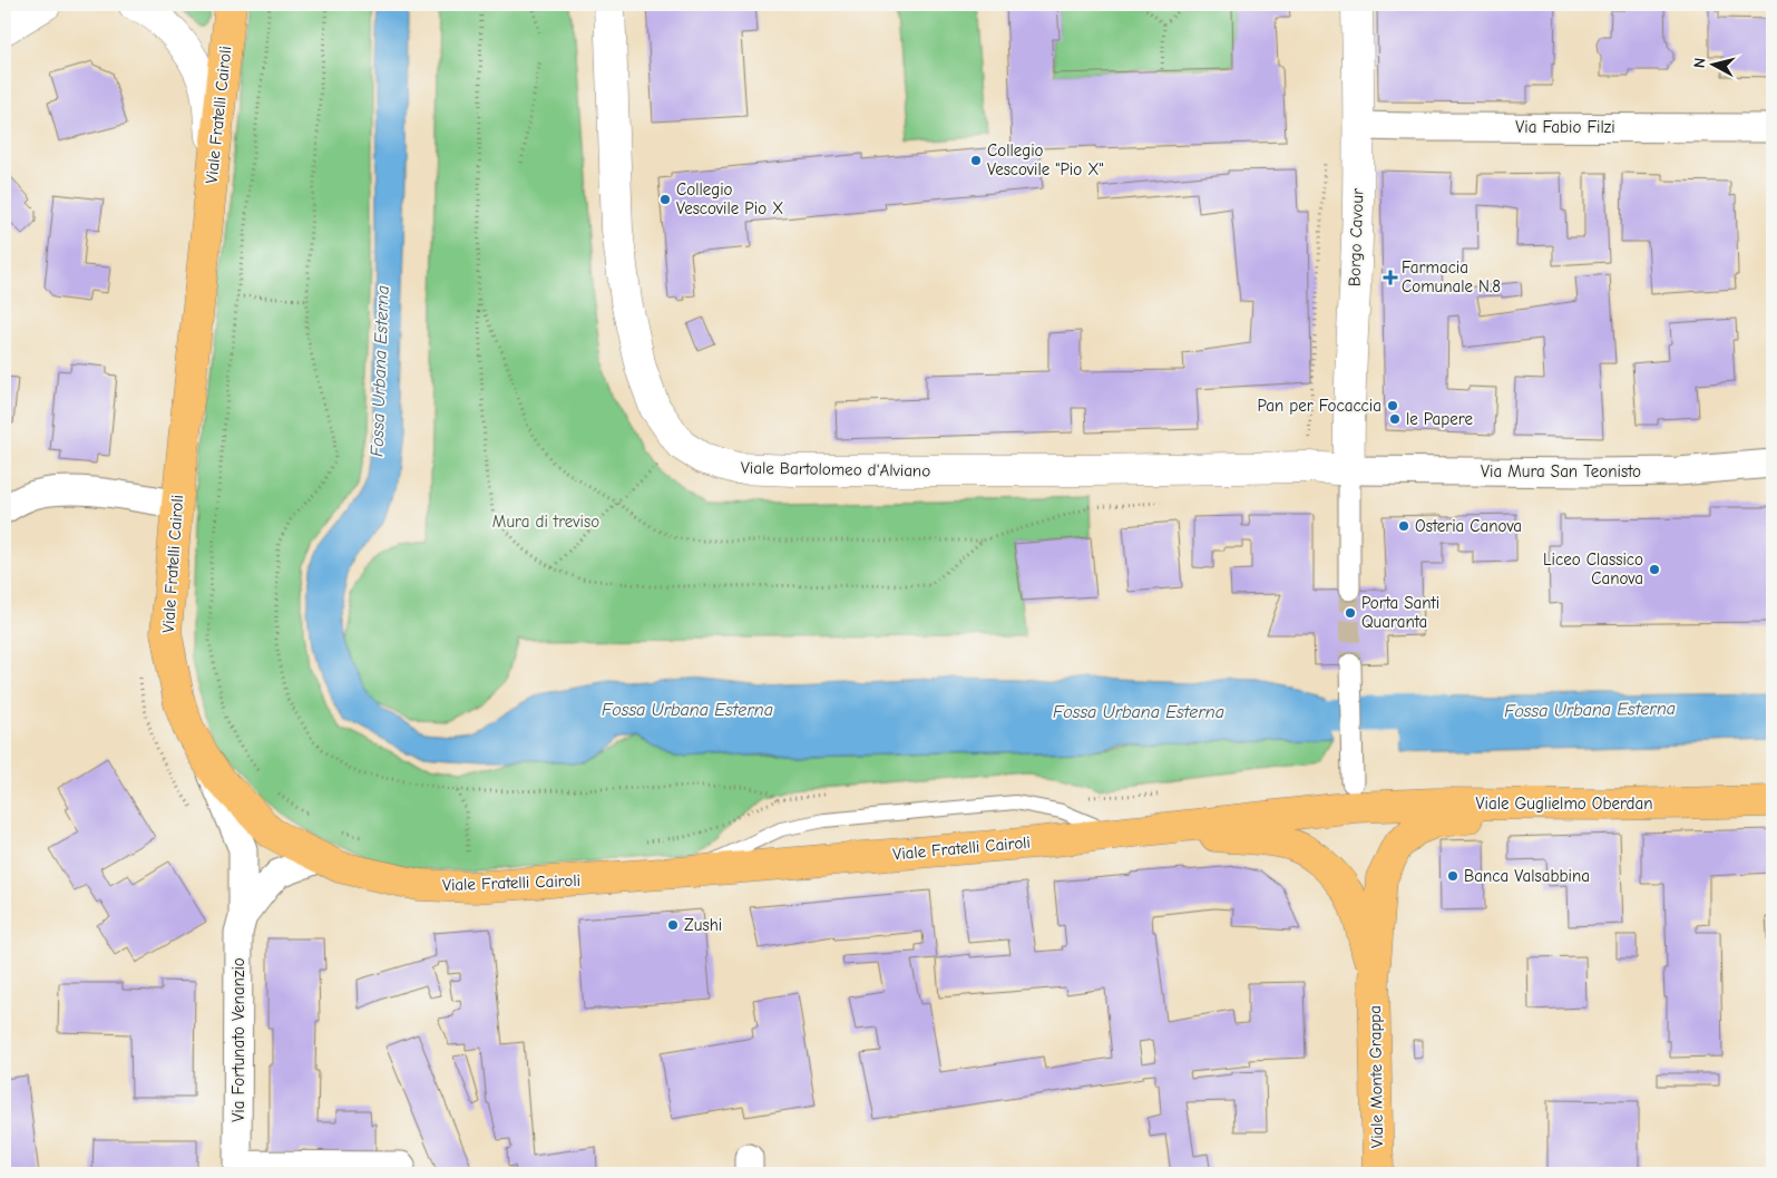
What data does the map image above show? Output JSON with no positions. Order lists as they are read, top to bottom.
{
  "streets": {
    "main road": ["Viale Fratelli Cairoli", "Viale Guglielmo Oberdan", "Viale Monte Grappa"],
    "street": [
      "Via Fabio Filzi",
      "Borgo Cavour",
      "Viale Bartolomeo d'Alviano",
      "Via Mura San Teonisto",
      "Via Fortunato Venanzio"
    ]
  },
  "crossings": [
    ["Viale Fratelli Cairoli", "Viale Guglielmo Oberdan"],
    ["Viale Fratelli Cairoli", "Via Fortunato Venanzio"],
    ["Viale Fratelli Cairoli", "Viale Monte Grappa"],
    ["Via Fabio Filzi", "Borgo Cavour"],
    ["Borgo Cavour", "Viale Bartolomeo d'Alviano"],
    ["Borgo Cavour", "Via Mura San Teonisto"],
    ["Viale Bartolomeo d'Alviano", "Via Mura San Teonisto"],
    ["Viale Guglielmo Oberdan", "Viale Monte Grappa"]
  ],
  "water": ["Fossa Urbana Esterna"],
  "parks": ["Mura di treviso"],
  "places": {
    "other": [
      "Collegio Vescovile \"Pio X\"",
      "Collegio Vescovile Pio X",
      "Pan per Focaccia",
      "le Papere",
      "Osteria Canova",
      "Liceo Classico Canova",
      "Porta Santi Quaranta",
      "Banca Valsabbina",
      "Zushi"
    ],
    "health": ["Farmacia Comunale N.8"]
  },
  "north": "left"
}
